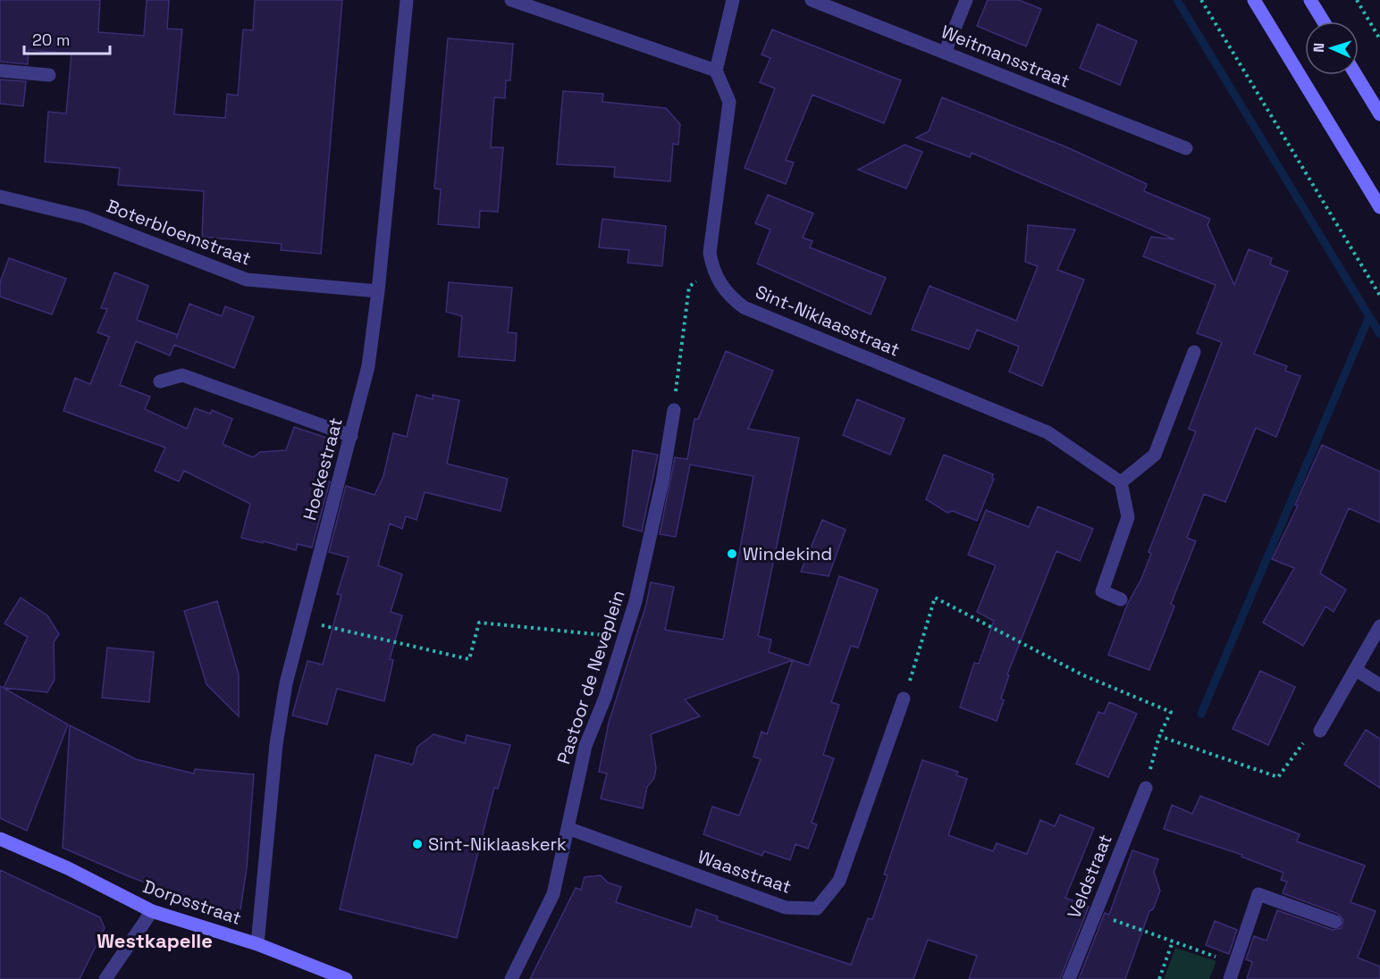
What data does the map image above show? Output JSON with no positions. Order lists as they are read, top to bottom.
{
  "streets": {
    "street": [
      "Weitmansstraat",
      "Boterbloemstraat",
      "Sint-Niklaasstraat",
      "Hoekestraat",
      "Pastoor de Neveplein",
      "Waasstraat",
      "Veldstraat",
      "Dorpsstraat"
    ]
  },
  "crossings": [
    ["Boterbloemstraat", "Hoekestraat"],
    ["Hoekestraat", "Dorpsstraat"],
    ["Pastoor de Neveplein", "Waasstraat"]
  ],
  "districts": ["Westkapelle"],
  "places": ["Windekind", "Sint-Niklaaskerk"],
  "scale_bar": "20 m",
  "north": "left"
}
